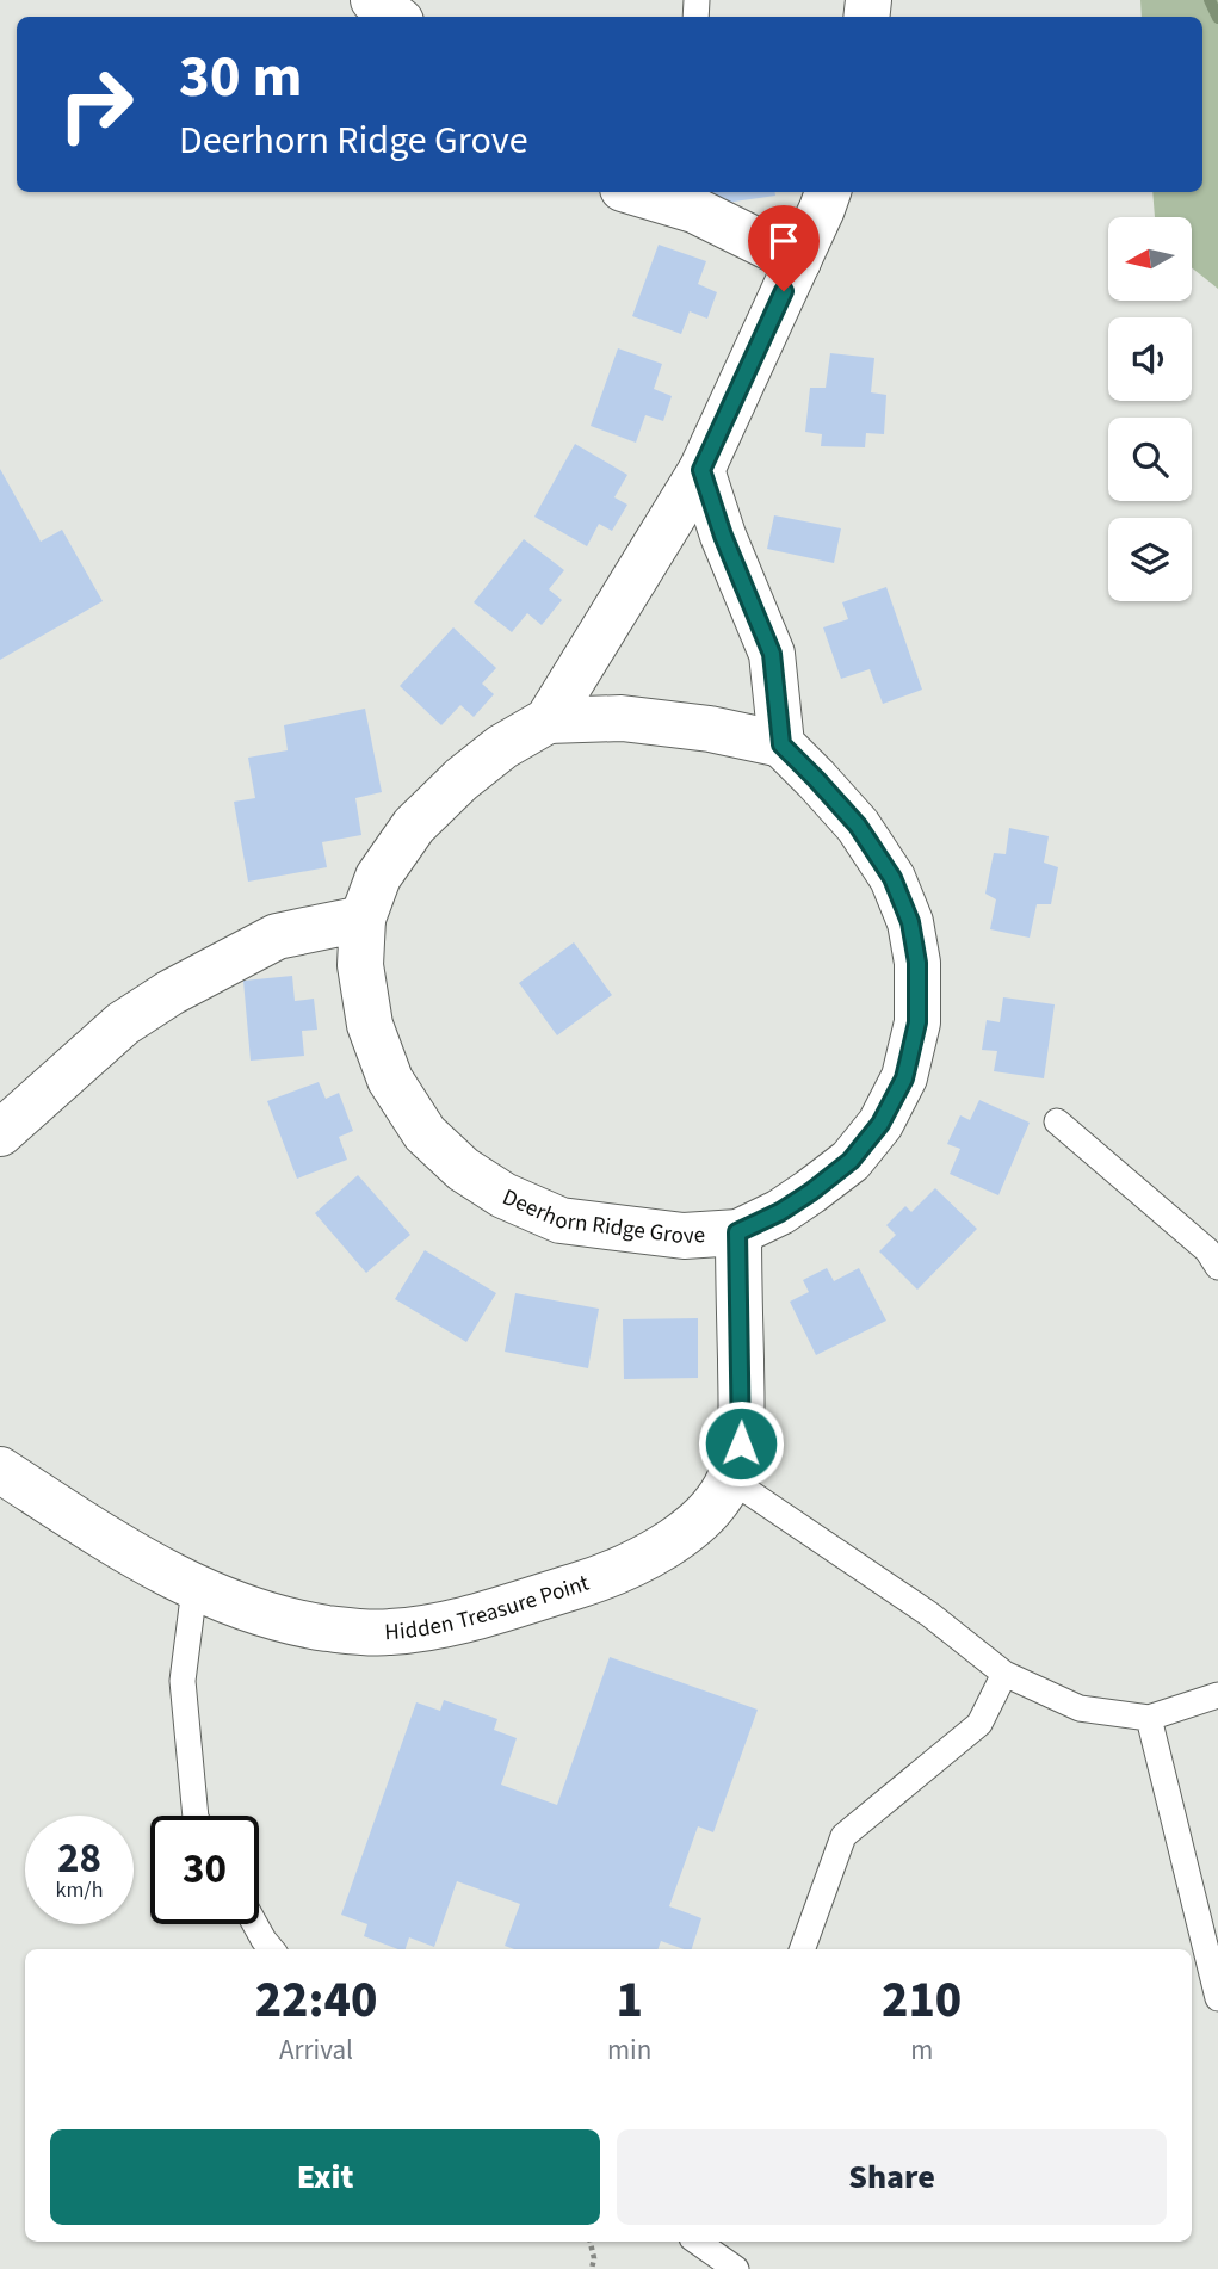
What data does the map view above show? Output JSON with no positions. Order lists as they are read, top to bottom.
{
  "streets": {
    "street": ["Deerhorn Ridge Grove", "Hidden Treasure Point"]
  },
  "crossings": [
    ["Deerhorn Ridge Grove", "Hidden Treasure Point"]
  ],
  "north": "left",
  "page": {
    "turn": ["30 m", "Deerhorn Ridge Grove"],
    "speed": "28 km/h",
    "limit": "30",
    "eta": [
      "22:40",
      "Arrival",
      "1",
      "min",
      "210",
      "m"
    ],
    "buttons": ["Exit", "Share"]
  }
}
